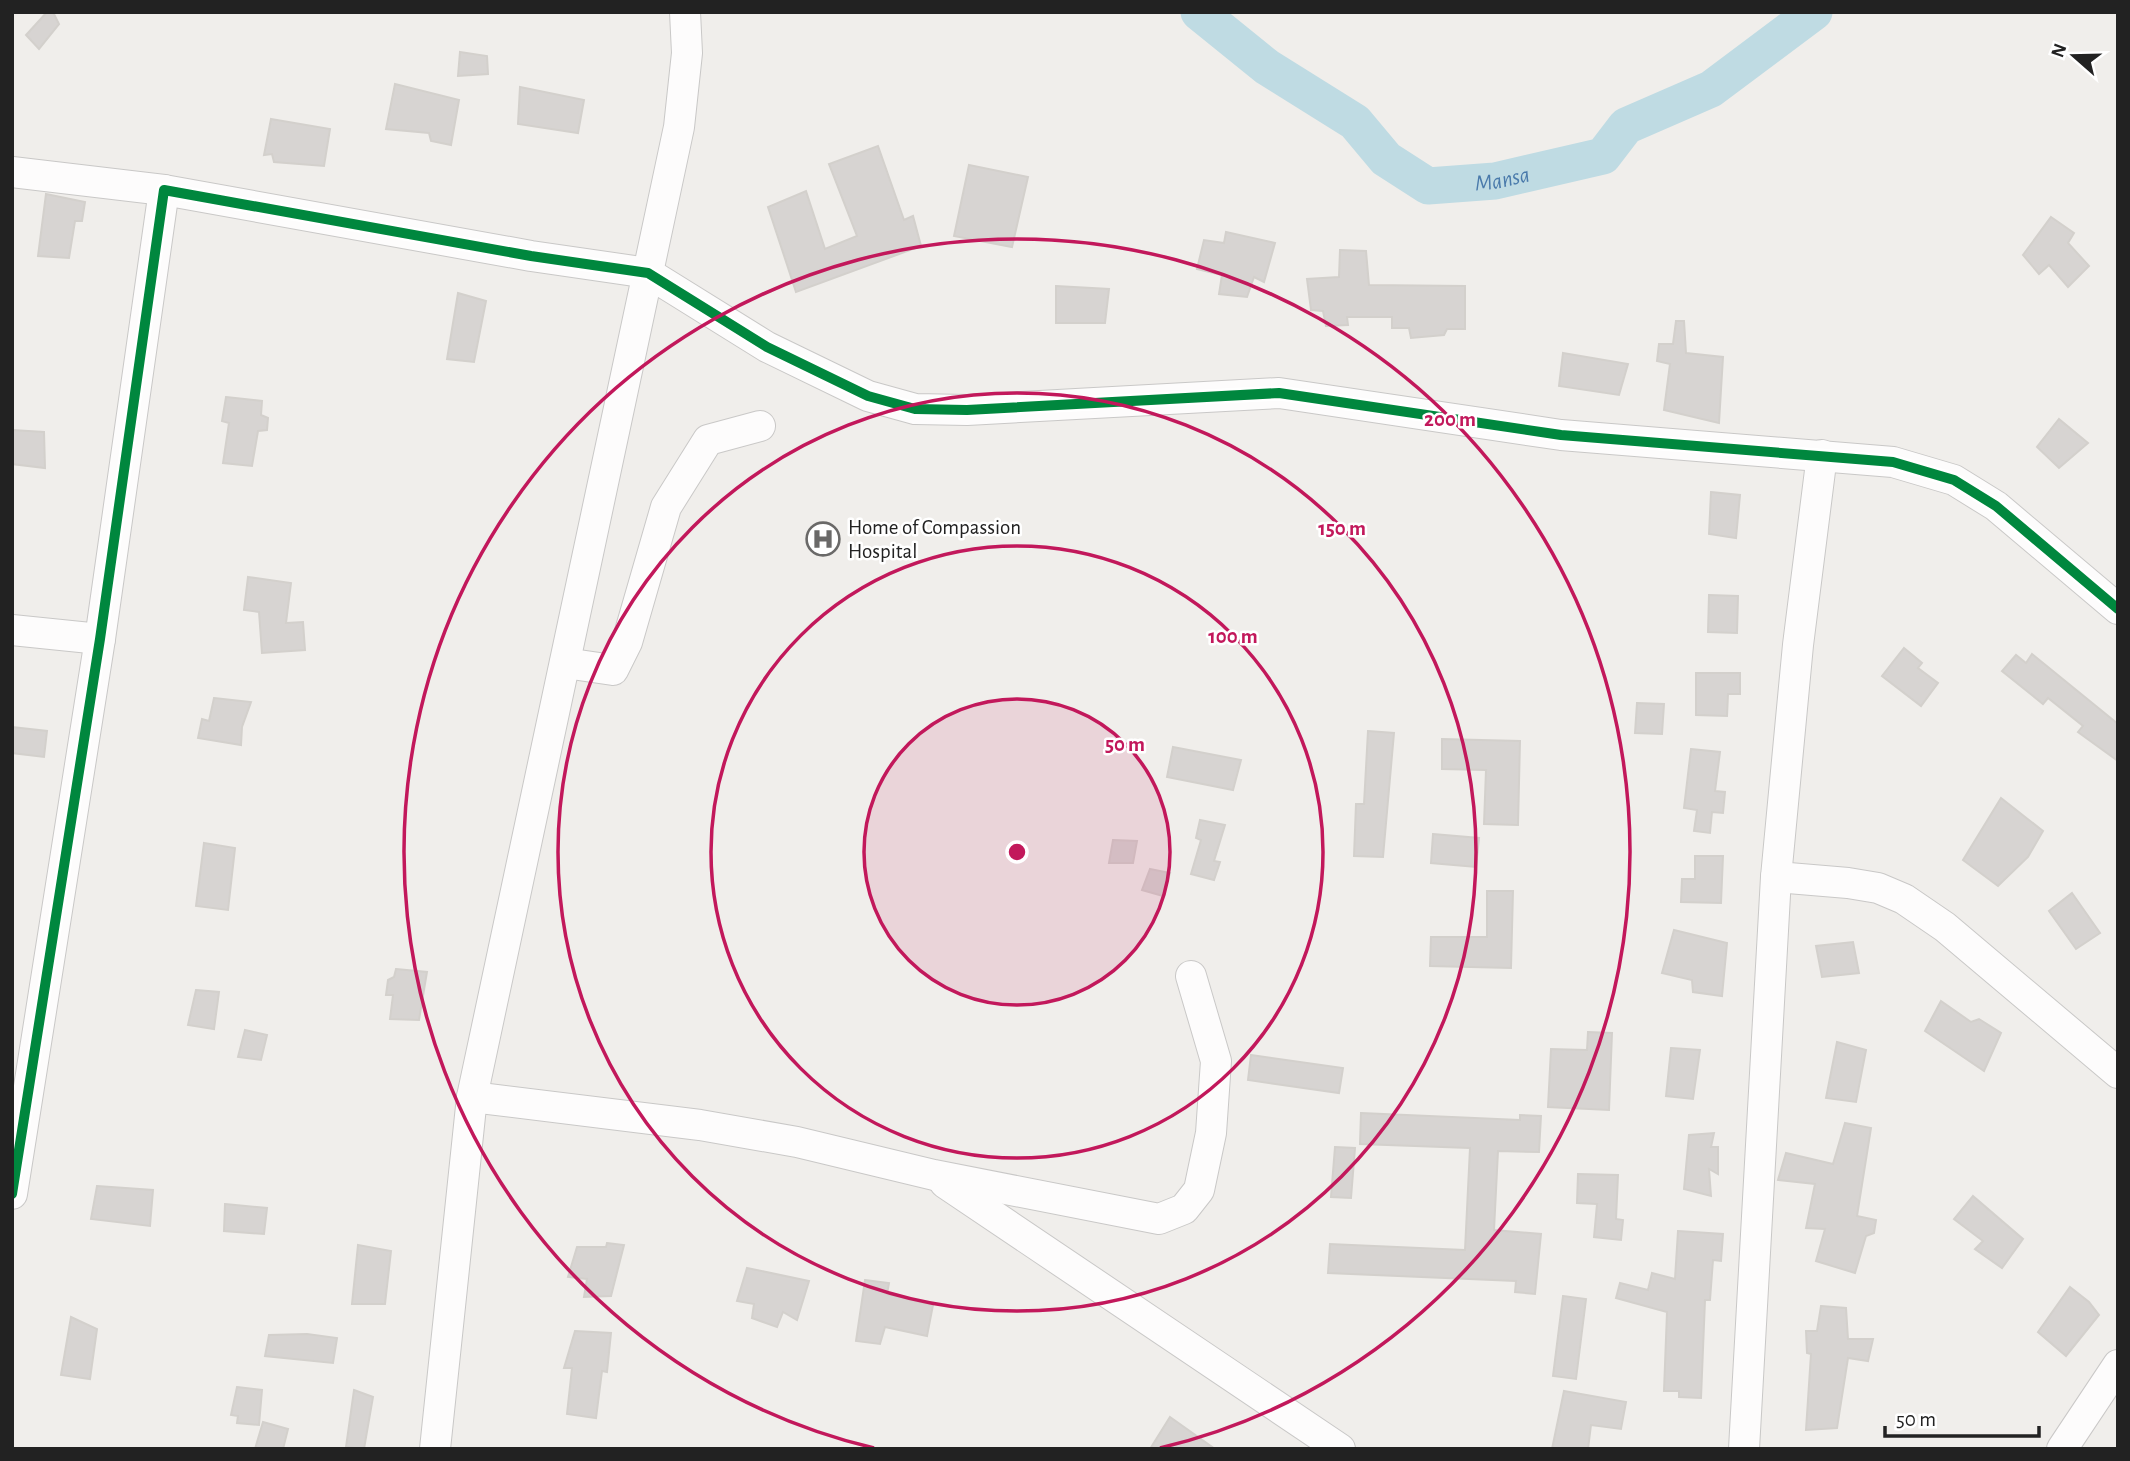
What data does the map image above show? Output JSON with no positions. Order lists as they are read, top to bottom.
{
  "water": ["Mansa"],
  "places": {
    "hospital": ["Home of Compassion Hospital"]
  },
  "scale_bar": "50 m",
  "north": "left",
  "rings": [
    "200 m",
    "150 m",
    "100 m",
    "50 m"
  ]
}
